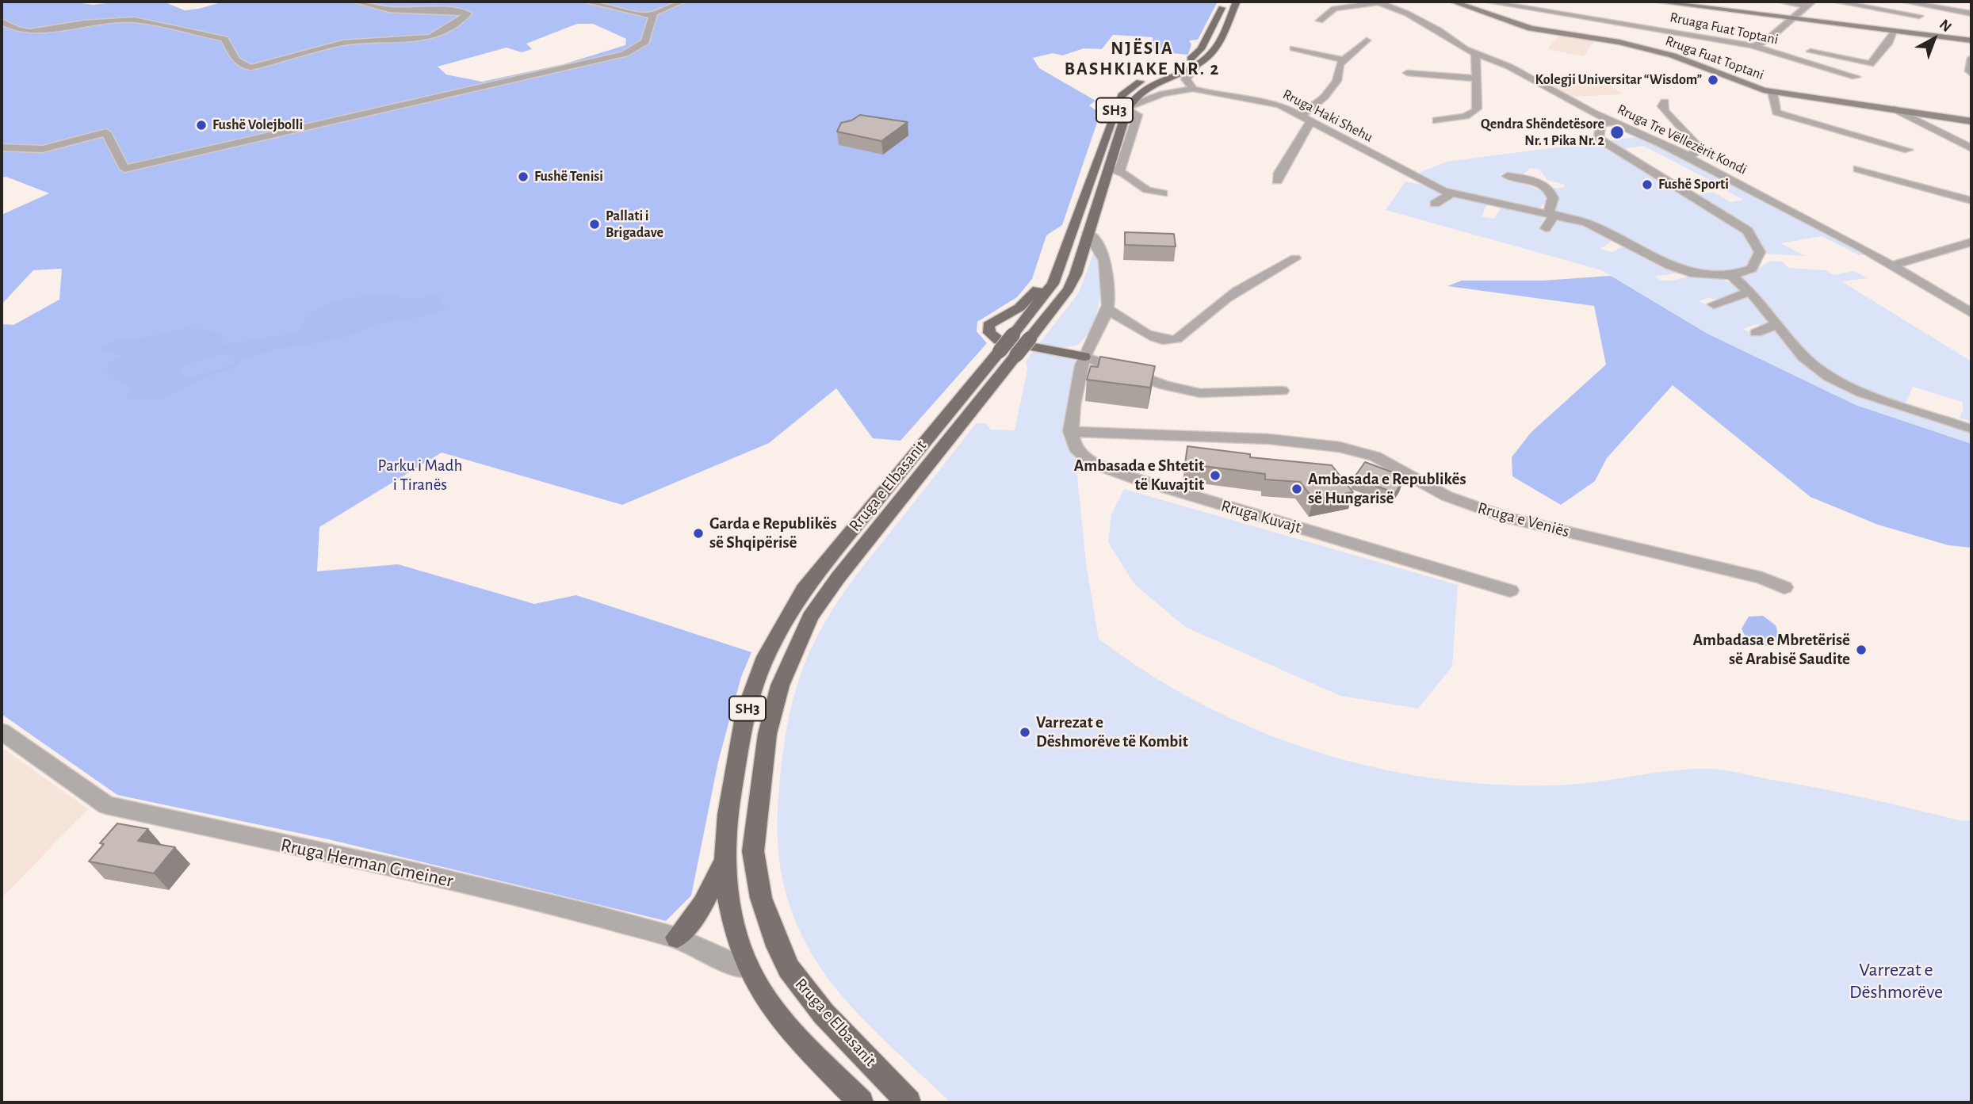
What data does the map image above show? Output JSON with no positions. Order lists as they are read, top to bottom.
{
  "streets": {
    "main road": ["SH3", "Rruga e Elbasanit"],
    "street": [
      "Rruaga Fuat Toptani",
      "Rruga Fuat Toptani",
      "Rruga Haki Shehu",
      "Rruga Tre Vëllezërit Kondi",
      "Rruga Kuvajt",
      "Rruga e Veniës",
      "Rruga Herman Gmeiner"
    ]
  },
  "crossings": [
    ["SH3", "Rruga Haki Shehu"],
    ["Rruga e Elbasanit", "Rruga Herman Gmeiner"],
    ["Rruga Kuvajt", "Rruga e Veniës"]
  ],
  "districts": ["NJËSIA BASHKIAKE NR. 2"],
  "parks": ["Parku i Madh i Tiranës", "Varrezat e Dëshmorëve"],
  "places": [
    "Kolegji Universitar “Wisdom”",
    "Fushë Volejbolli",
    "Qendra Shëndetësore Nr. 1 Pika Nr. 2",
    "Fushë Tenisi",
    "Fushë Sporti",
    "Pallati i Brigadave",
    "Ambasada e Shtetit të Kuvajtit",
    "Ambasada e Republikës së Hungarisë",
    "Garda e Republikës së Shqipërisë",
    "Ambadasa e Mbretërisë së Arabisë Saudite",
    "Varrezat e Dëshmorëve të Kombit"
  ],
  "north": "top right"
}
